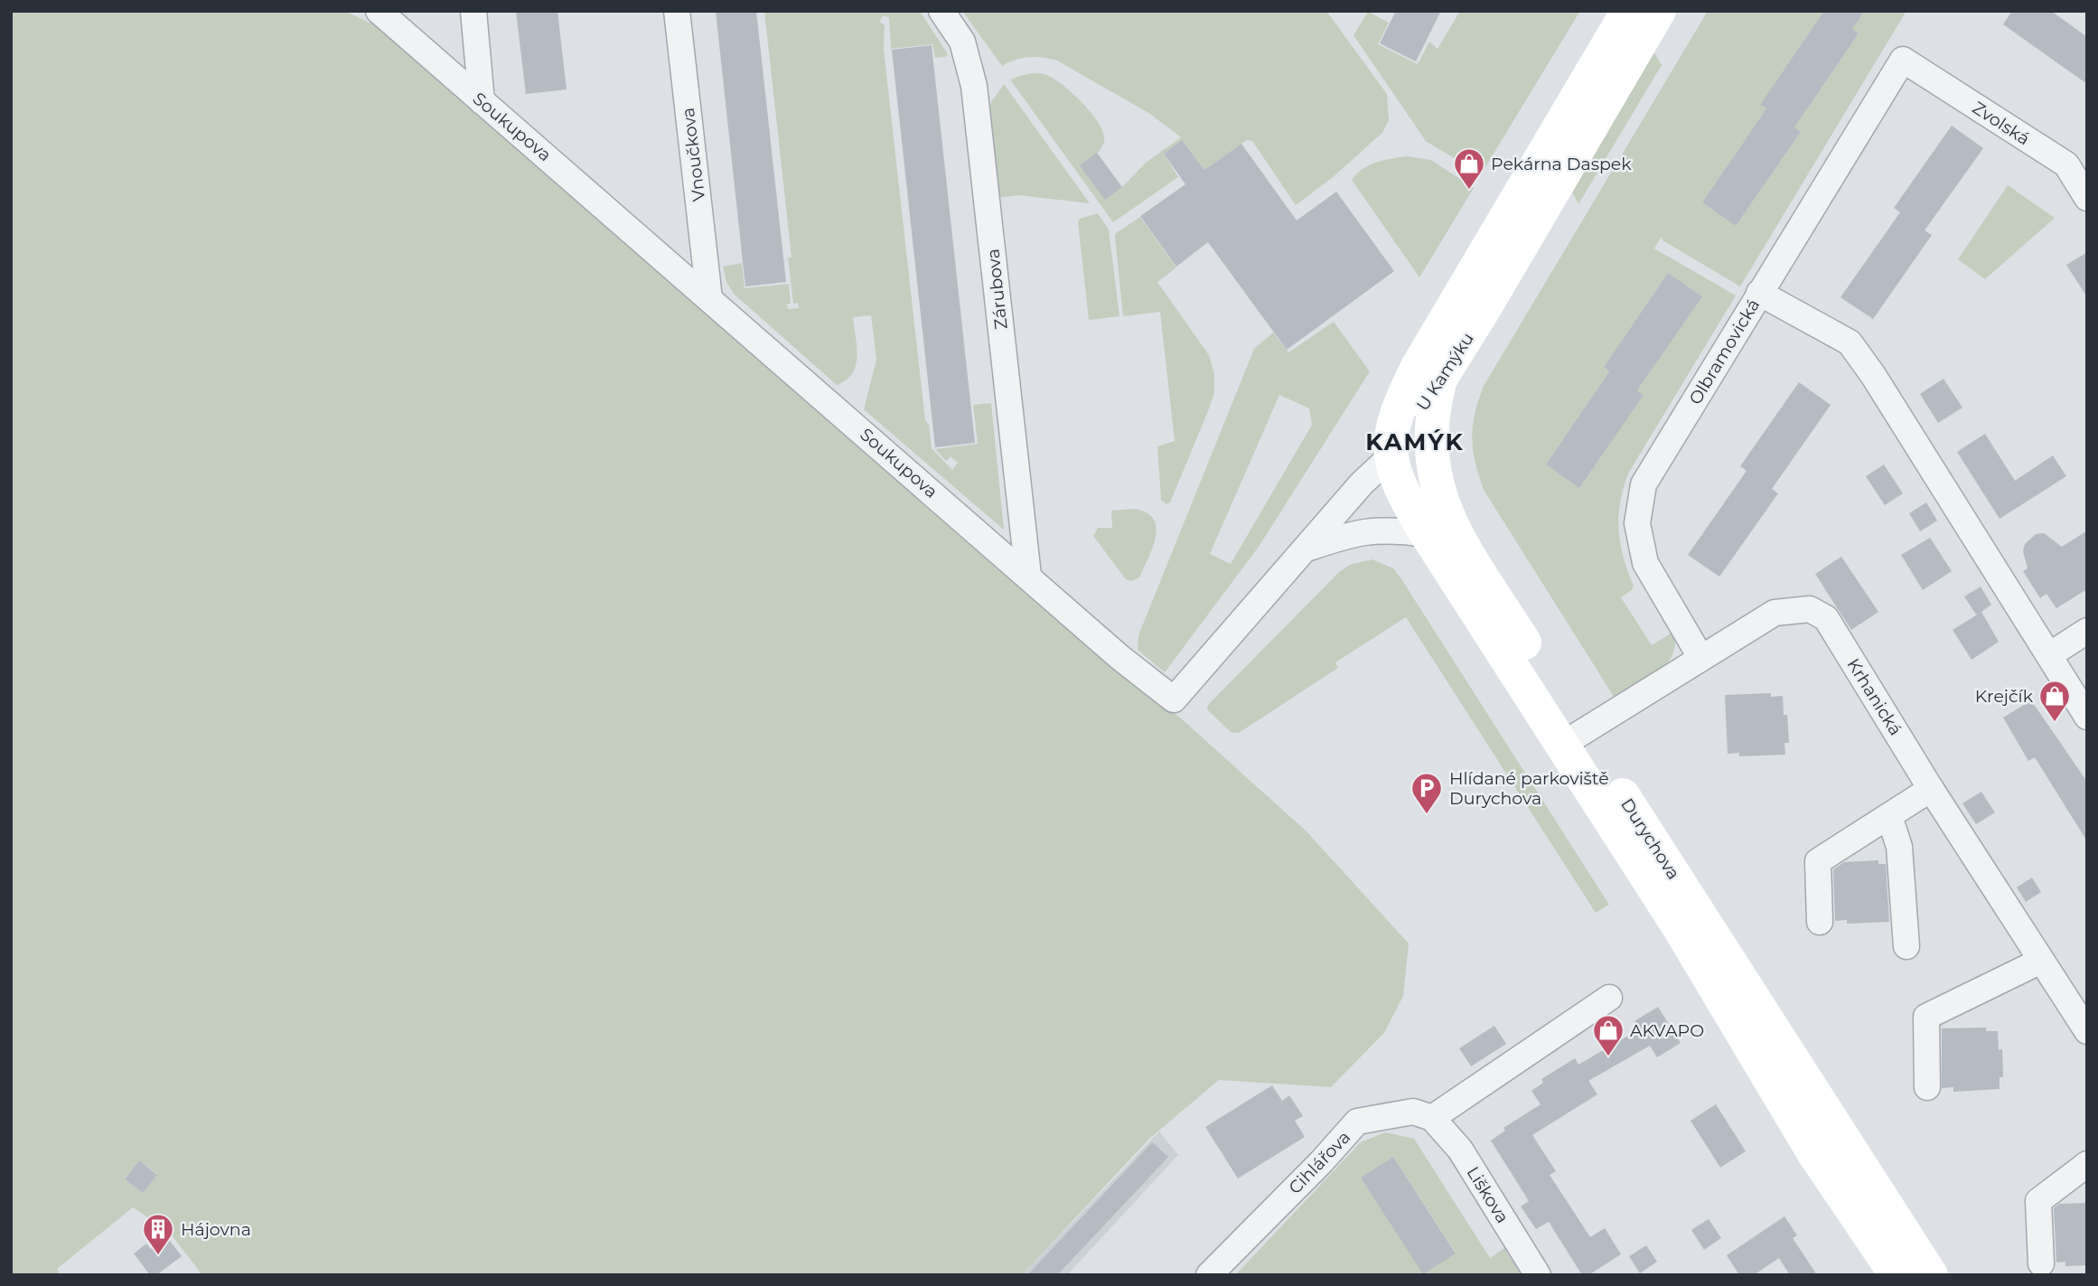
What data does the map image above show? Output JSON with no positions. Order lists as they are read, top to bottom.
{
  "streets": {
    "street": [
      "Zvolská",
      "Soukupova",
      "Vnoučkova",
      "Zárubova",
      "Olbramovická",
      "U Kamýku",
      "Krhanická",
      "Durychova",
      "Cihlářova",
      "Liškova"
    ]
  },
  "crossings": [
    ["Zvolská", "Olbramovická"],
    ["Soukupova", "Vnoučkova"],
    ["Soukupova", "Zárubova"],
    ["Soukupova", "U Kamýku"],
    ["Olbramovická", "Krhanická"],
    ["U Kamýku", "Durychova"],
    ["Krhanická", "Durychova"],
    ["Cihlářova", "Liškova"]
  ],
  "districts": ["KAMÝK"],
  "places": {
    "shop": ["Pekárna Daspek", "Krejčík", "AKVAPO"],
    "parking": ["Hlídané parkoviště Durychova"],
    "building": ["Hájovna"]
  }
}
